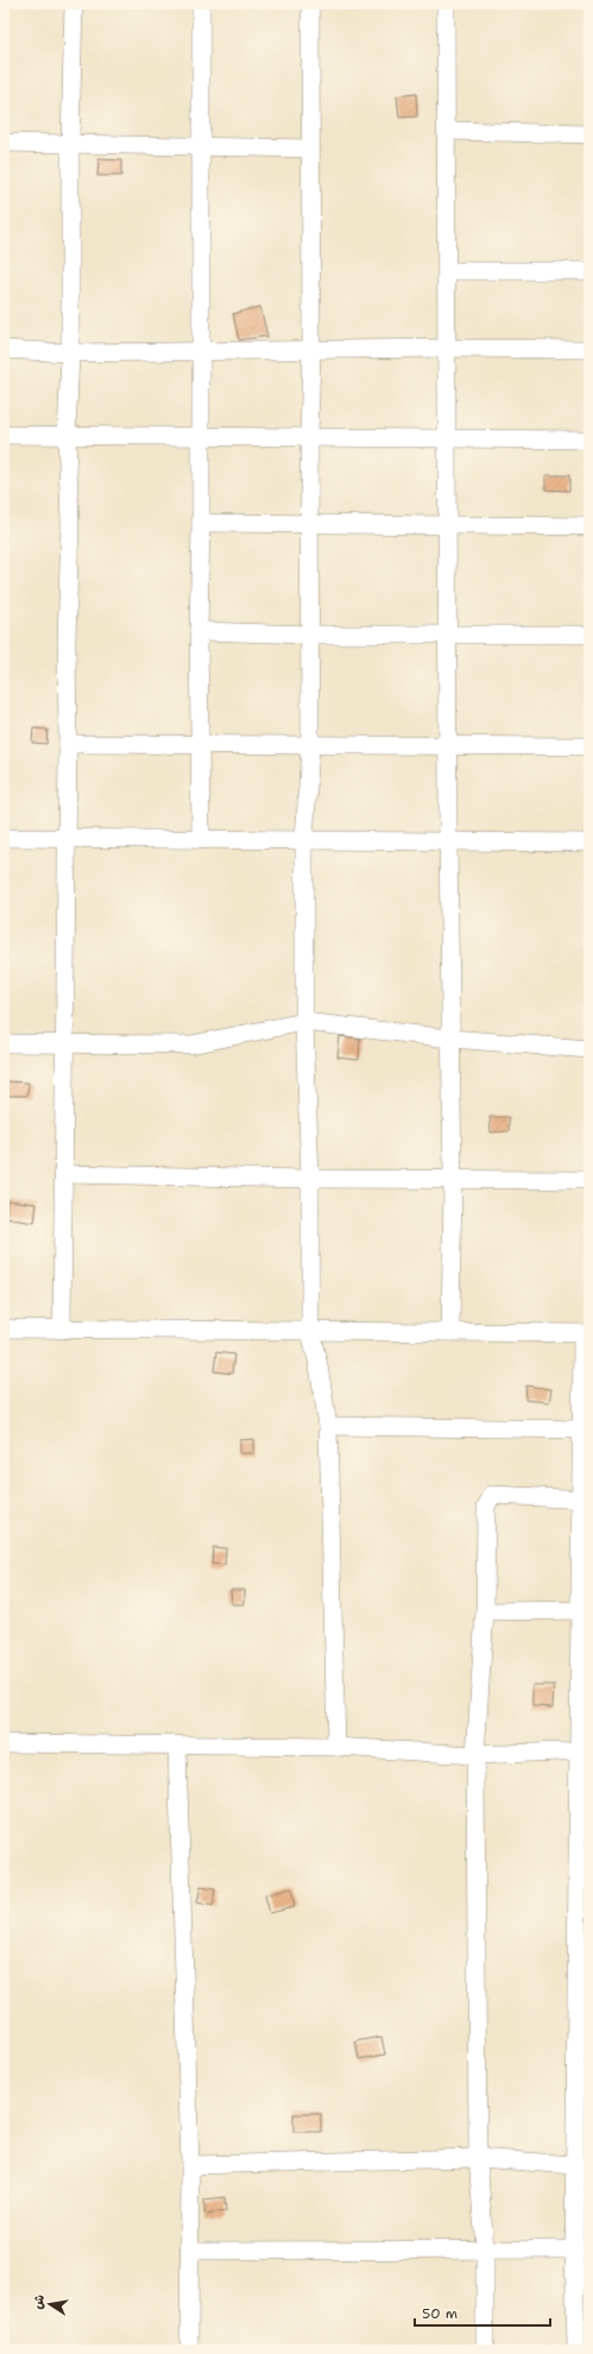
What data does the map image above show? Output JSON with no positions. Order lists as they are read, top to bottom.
{
  "scale_bar": "50 m",
  "north": "left"
}
